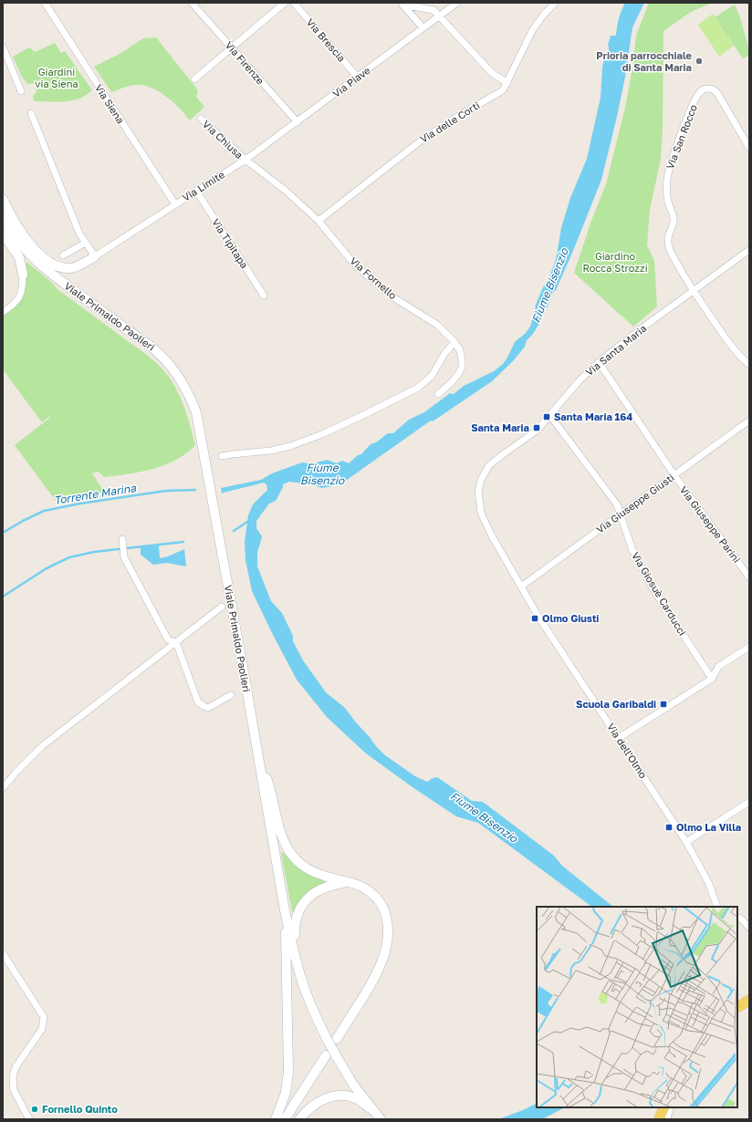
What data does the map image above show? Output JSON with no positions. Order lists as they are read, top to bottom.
{
  "streets": {
    "main road": ["Viale Primaldo Paolieri"],
    "street": [
      "Via Brescia",
      "Via Firenze",
      "Via Piave",
      "Via Siena",
      "Via delle Corti",
      "Via San Rocco",
      "Via Chiusa",
      "Via Limite",
      "Via Tipitapa",
      "Via Fornello",
      "Via Santa Maria",
      "Via Giuseppe Giusti",
      "Via Giuseppe Parini",
      "Via Giosuè Carducci",
      "Via dell'Olmo"
    ]
  },
  "crossings": [
    ["Via Brescia", "Via Piave"],
    ["Via Firenze", "Via Piave"],
    ["Via Piave", "Via Chiusa"],
    ["Via Piave", "Via Limite"],
    ["Via Siena", "Via Limite"],
    ["Via delle Corti", "Via Fornello"],
    ["Via San Rocco", "Via Santa Maria"],
    ["Via Chiusa", "Via Limite"],
    ["Via Limite", "Via Tipitapa"],
    ["Via Santa Maria", "Via Giuseppe Parini"],
    ["Via Santa Maria", "Via Giosuè Carducci"],
    ["Via Santa Maria", "Via dell'Olmo"],
    ["Via Giuseppe Giusti", "Via Giuseppe Parini"],
    ["Via Giuseppe Giusti", "Via Giosuè Carducci"],
    ["Via Giuseppe Giusti", "Via dell'Olmo"]
  ],
  "water": ["Fiume Bisenzio", "Torrente Marina"],
  "parks": ["Giardini via Siena", "Giardino Rocca Strozzi"],
  "places": {
    "other": ["Prioria parrocchiale di Santa Maria", "Fornello Quinto"],
    "transit": [
      "Santa Maria 164",
      "Santa Maria",
      "Olmo Giusti",
      "Scuola Garibaldi",
      "Olmo La Villa"
    ]
  }
}
